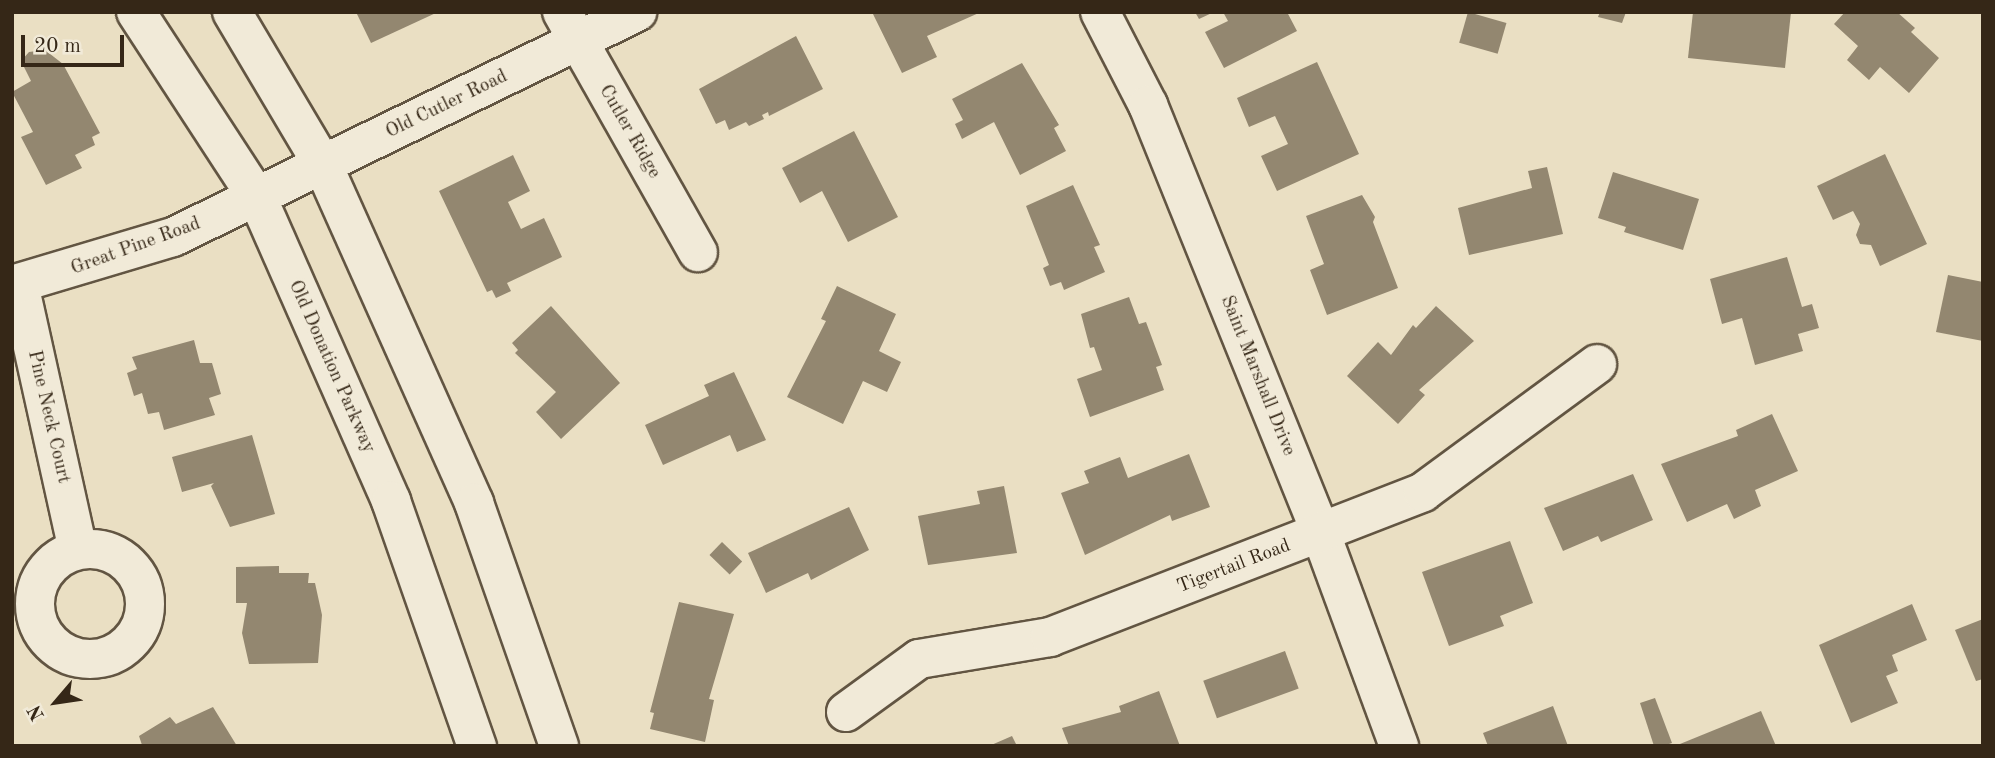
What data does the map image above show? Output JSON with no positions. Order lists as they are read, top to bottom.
{
  "streets": {
    "street": [
      "Old Cutler Road",
      "Cutler Ridge",
      "Great Pine Road",
      "Old Donation Parkway",
      "Saint Marshall Drive",
      "Pine Neck Court",
      "Tigertail Road"
    ]
  },
  "crossings": [
    ["Old Cutler Road", "Cutler Ridge"],
    ["Old Cutler Road", "Great Pine Road"],
    ["Old Cutler Road", "Old Donation Parkway"],
    ["Great Pine Road", "Old Donation Parkway"],
    ["Great Pine Road", "Pine Neck Court"],
    ["Saint Marshall Drive", "Tigertail Road"]
  ],
  "scale_bar": "20 m",
  "north": "bottom left"
}
